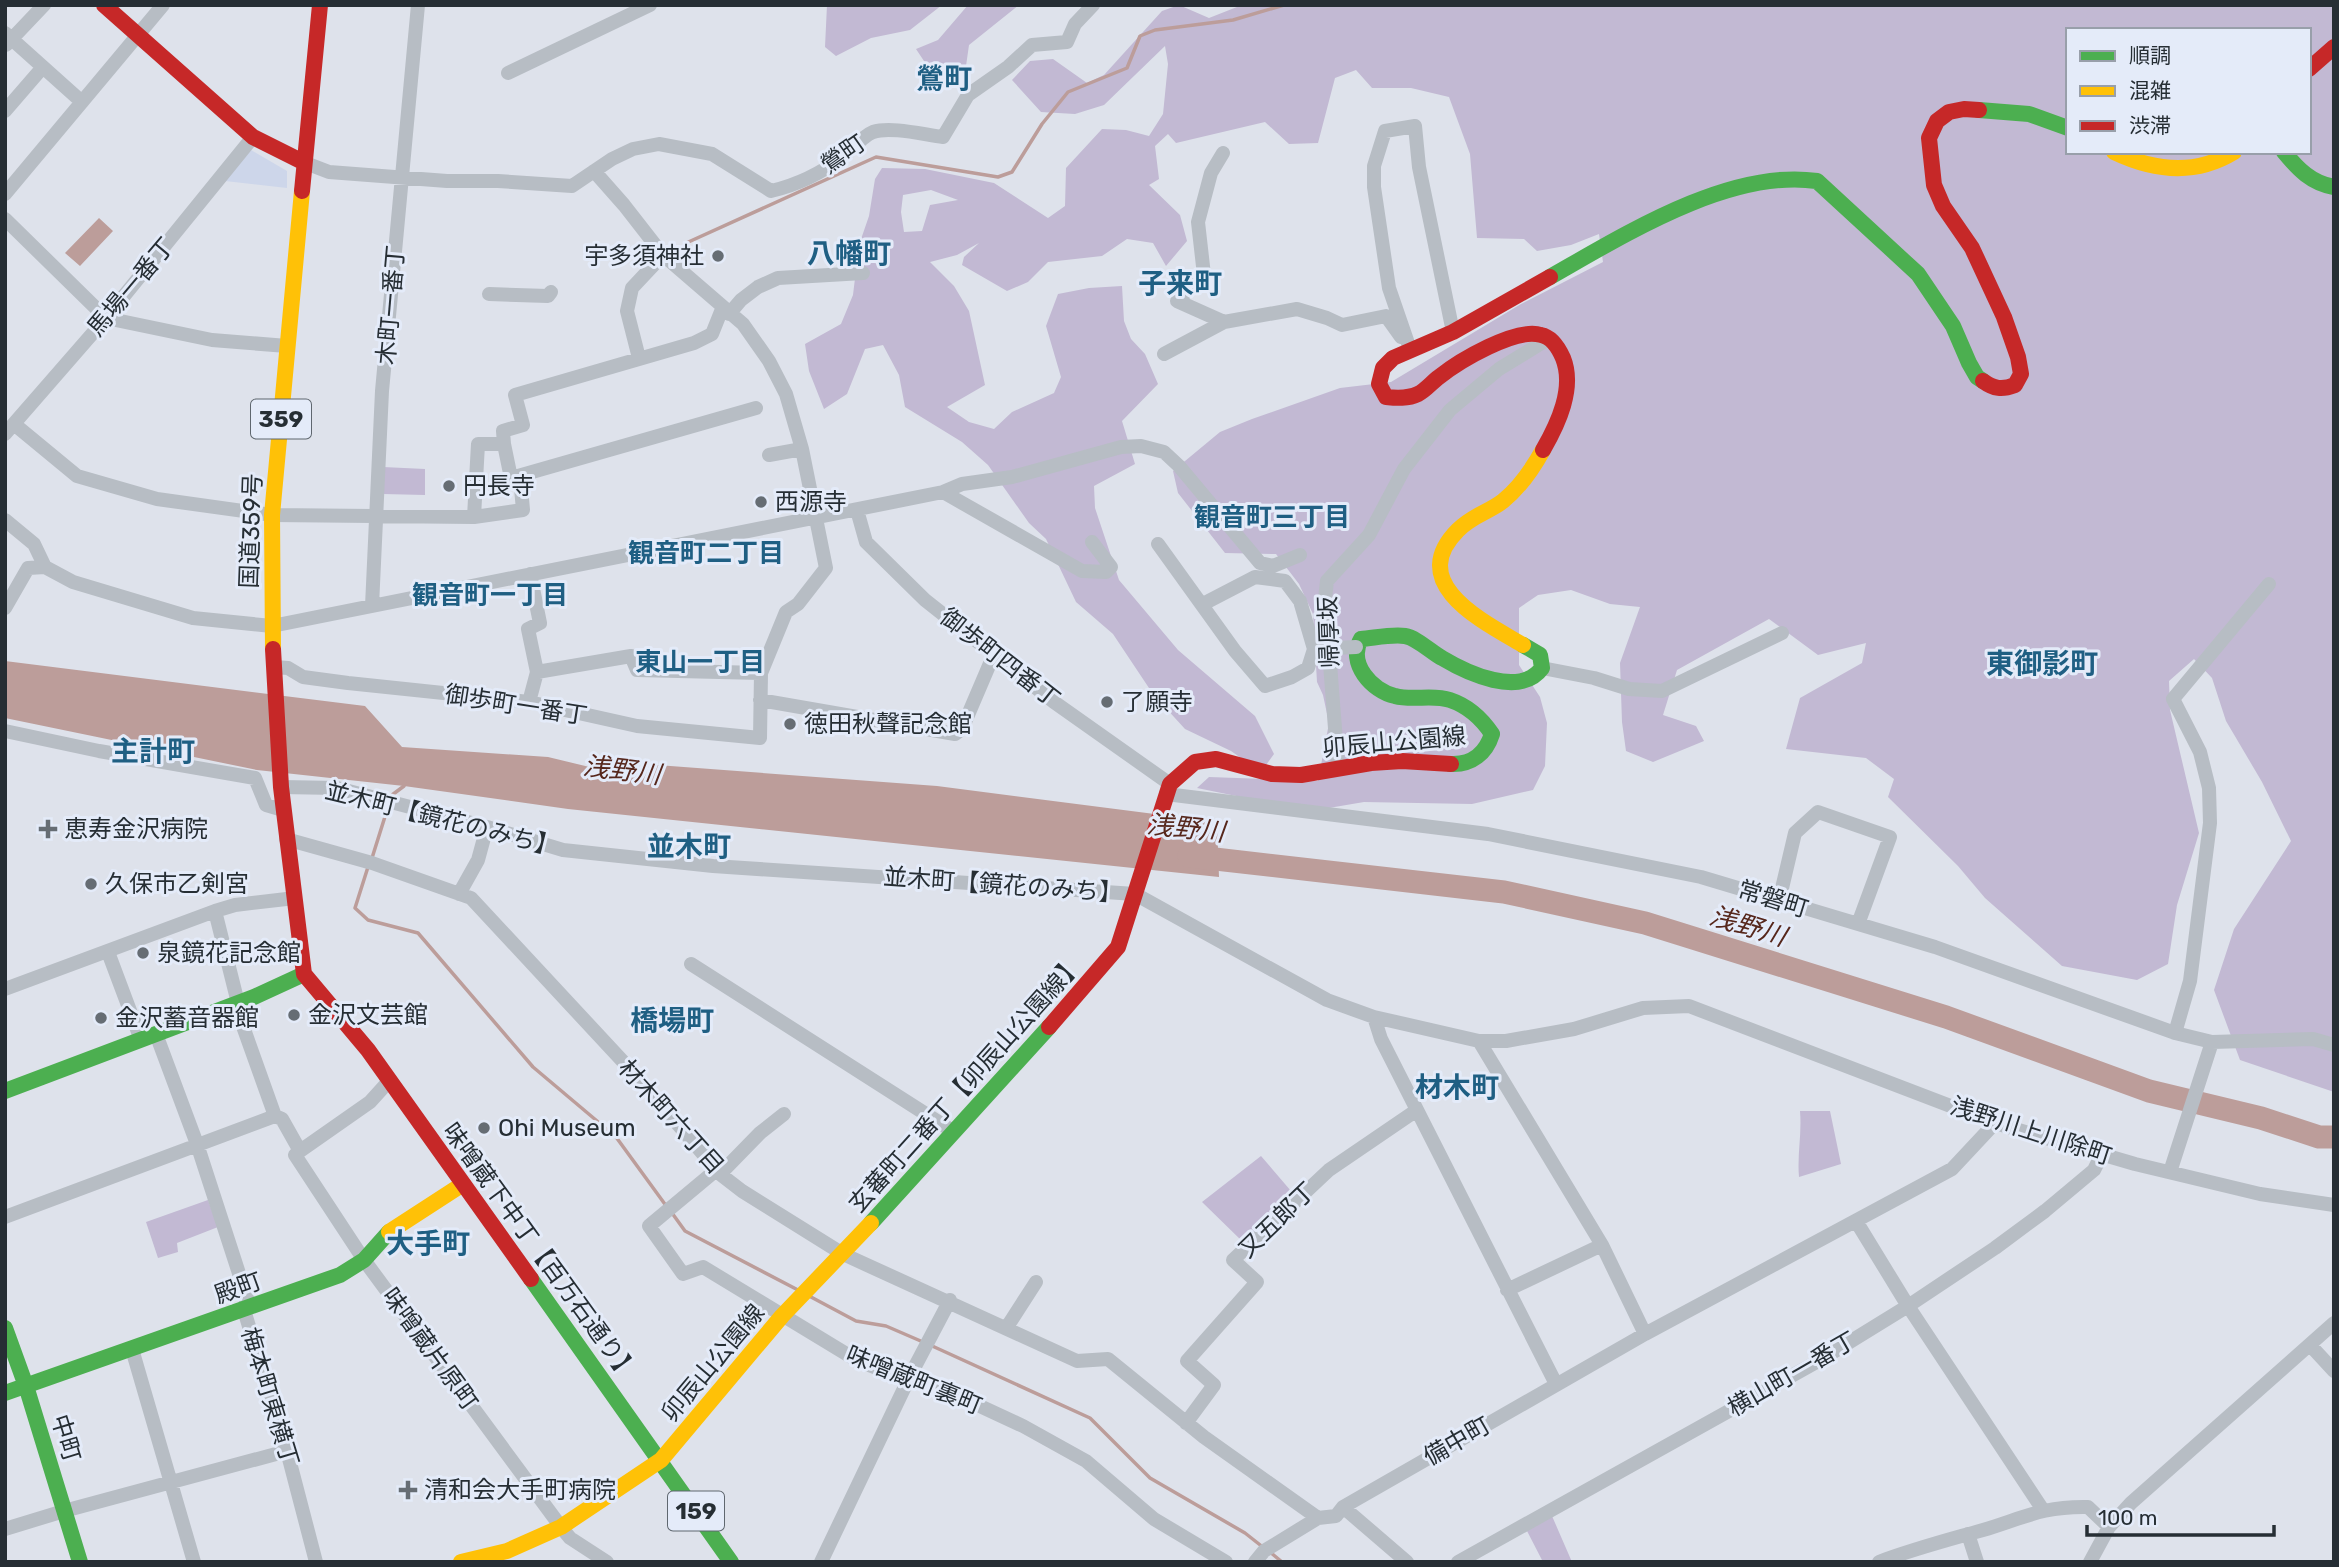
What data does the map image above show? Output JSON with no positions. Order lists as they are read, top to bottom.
{
  "streets": {
    "main road": [
      "359",
      "国道359号",
      "卯辰山公園線",
      "玄蕃町二番丁【卯辰山公園線】",
      "味噌蔵下中丁【百万石通り】",
      "殿町",
      "中町",
      "159"
    ],
    "street": [
      "鶯町",
      "馬場一番丁",
      "木町一番丁",
      "帰厚坂",
      "御歩町四番丁",
      "御歩町一番丁",
      "並木町【鏡花のみち】",
      "常磐町",
      "材木町六丁目",
      "浅野川上川除町",
      "又五郎丁",
      "味噌蔵片原町",
      "横山町一番丁",
      "味噌蔵町裏町",
      "梅本町東横丁",
      "備中町"
    ]
  },
  "crossings": [
    ["国道359号", "御歩町一番丁"],
    ["国道359号", "並木町【鏡花のみち】"],
    ["国道359号", "材木町六丁目"],
    ["国道359号", "味噌蔵下中丁【百万石通り】"],
    ["帰厚坂", "卯辰山公園線"],
    ["御歩町四番丁", "卯辰山公園線"],
    ["御歩町四番丁", "常磐町"],
    ["御歩町四番丁", "玄蕃町二番丁【卯辰山公園線】"],
    ["卯辰山公園線", "常磐町"],
    ["卯辰山公園線", "玄蕃町二番丁【卯辰山公園線】"],
    ["卯辰山公園線", "味噌蔵下中丁【百万石通り】"],
    ["卯辰山公園線", "味噌蔵片原町"],
    ["卯辰山公園線", "味噌蔵町裏町"],
    ["並木町【鏡花のみち】", "玄蕃町二番丁【卯辰山公園線】"],
    ["並木町【鏡花のみち】", "浅野川上川除町"],
    ["常磐町", "玄蕃町二番丁【卯辰山公園線】"],
    ["玄蕃町二番丁【卯辰山公園線】", "材木町六丁目"],
    ["材木町六丁目", "又五郎丁"],
    ["材木町六丁目", "味噌蔵町裏町"],
    ["浅野川上川除町", "横山町一番丁"],
    ["浅野川上川除町", "備中町"],
    ["味噌蔵下中丁【百万石通り】", "殿町"],
    ["殿町", "味噌蔵片原町"],
    ["殿町", "梅本町東横丁"],
    ["殿町", "中町"]
  ],
  "districts": [
    "鶯町",
    "八幡町",
    "子来町",
    "観音町三丁目",
    "観音町二丁目",
    "観音町一丁目",
    "東山一丁目",
    "東御影町",
    "主計町",
    "並木町",
    "橋場町",
    "材木町",
    "大手町"
  ],
  "water": ["浅野川"],
  "places": {
    "other": [
      "宇多須神社",
      "円長寺",
      "西源寺",
      "了願寺",
      "徳田秋聲記念館",
      "久保市乙剣宮",
      "泉鏡花記念館",
      "金沢文芸館",
      "金沢蓄音器館",
      "Ohi Museum"
    ],
    "health": ["恵寿金沢病院", "清和会大手町病院"]
  },
  "legend": ["順調", "混雑", "渋滞"],
  "scale_bar": "100 m"
}
